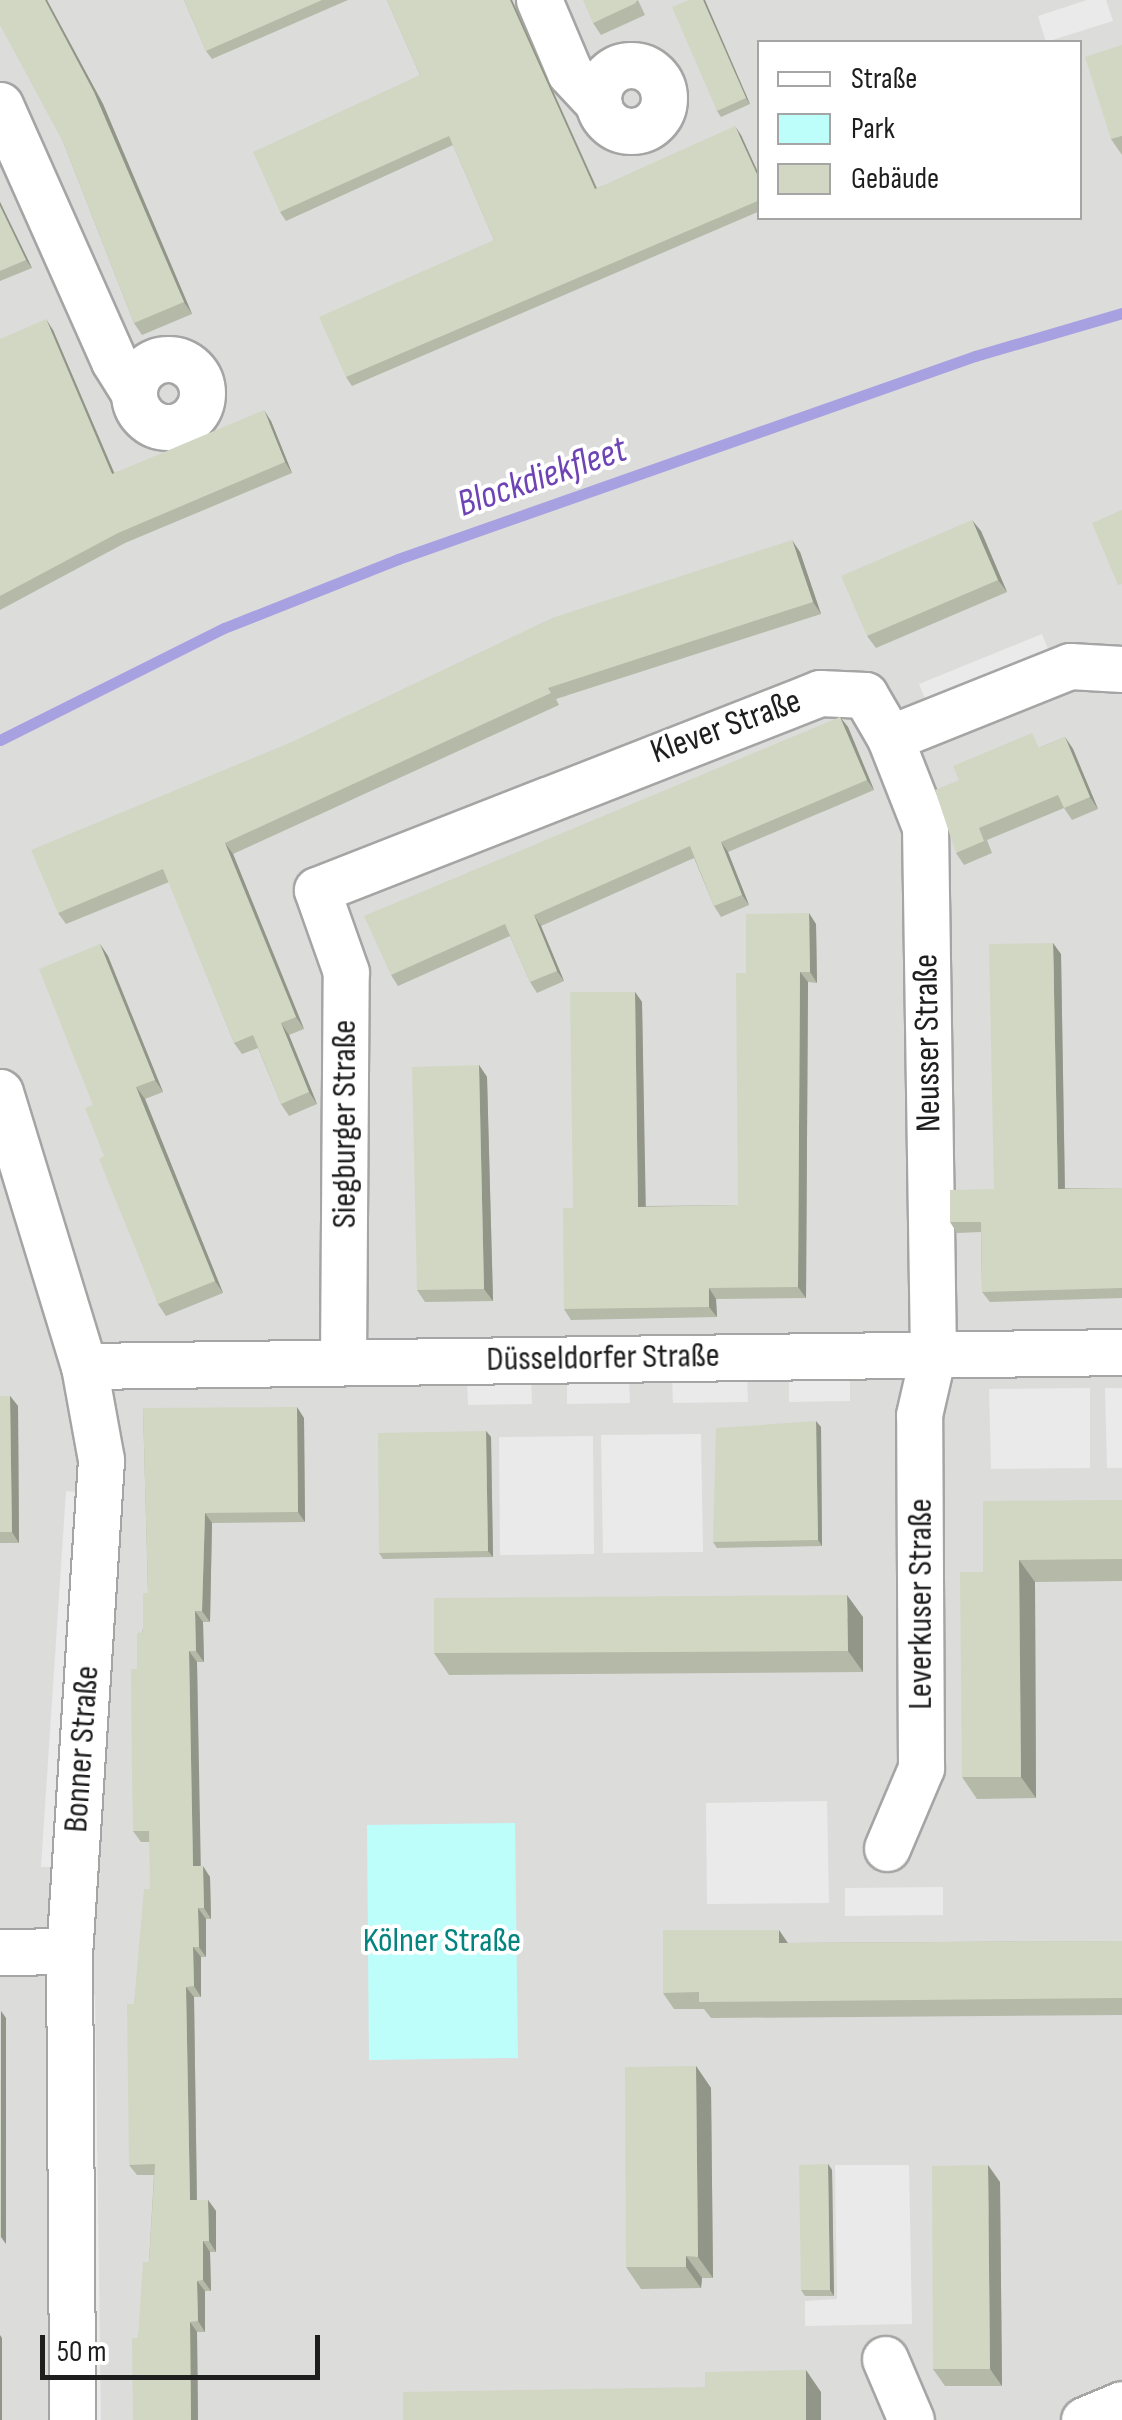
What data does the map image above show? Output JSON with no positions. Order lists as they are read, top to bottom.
{
  "streets": {
    "street": [
      "Klever Straße",
      "Neusser Straße",
      "Siegburger Straße",
      "Düsseldorfer Straße",
      "Leverkuser Straße",
      "Bonner Straße"
    ]
  },
  "crossings": [
    ["Klever Straße", "Neusser Straße"],
    ["Klever Straße", "Siegburger Straße"],
    ["Neusser Straße", "Düsseldorfer Straße"],
    ["Neusser Straße", "Leverkuser Straße"],
    ["Siegburger Straße", "Düsseldorfer Straße"],
    ["Düsseldorfer Straße", "Leverkuser Straße"],
    ["Düsseldorfer Straße", "Bonner Straße"]
  ],
  "water": ["Blockdiekfleet"],
  "parks": ["Kölner Straße"],
  "legend": ["Straße", "Park", "Gebäude"],
  "scale_bar": "50 m"
}
